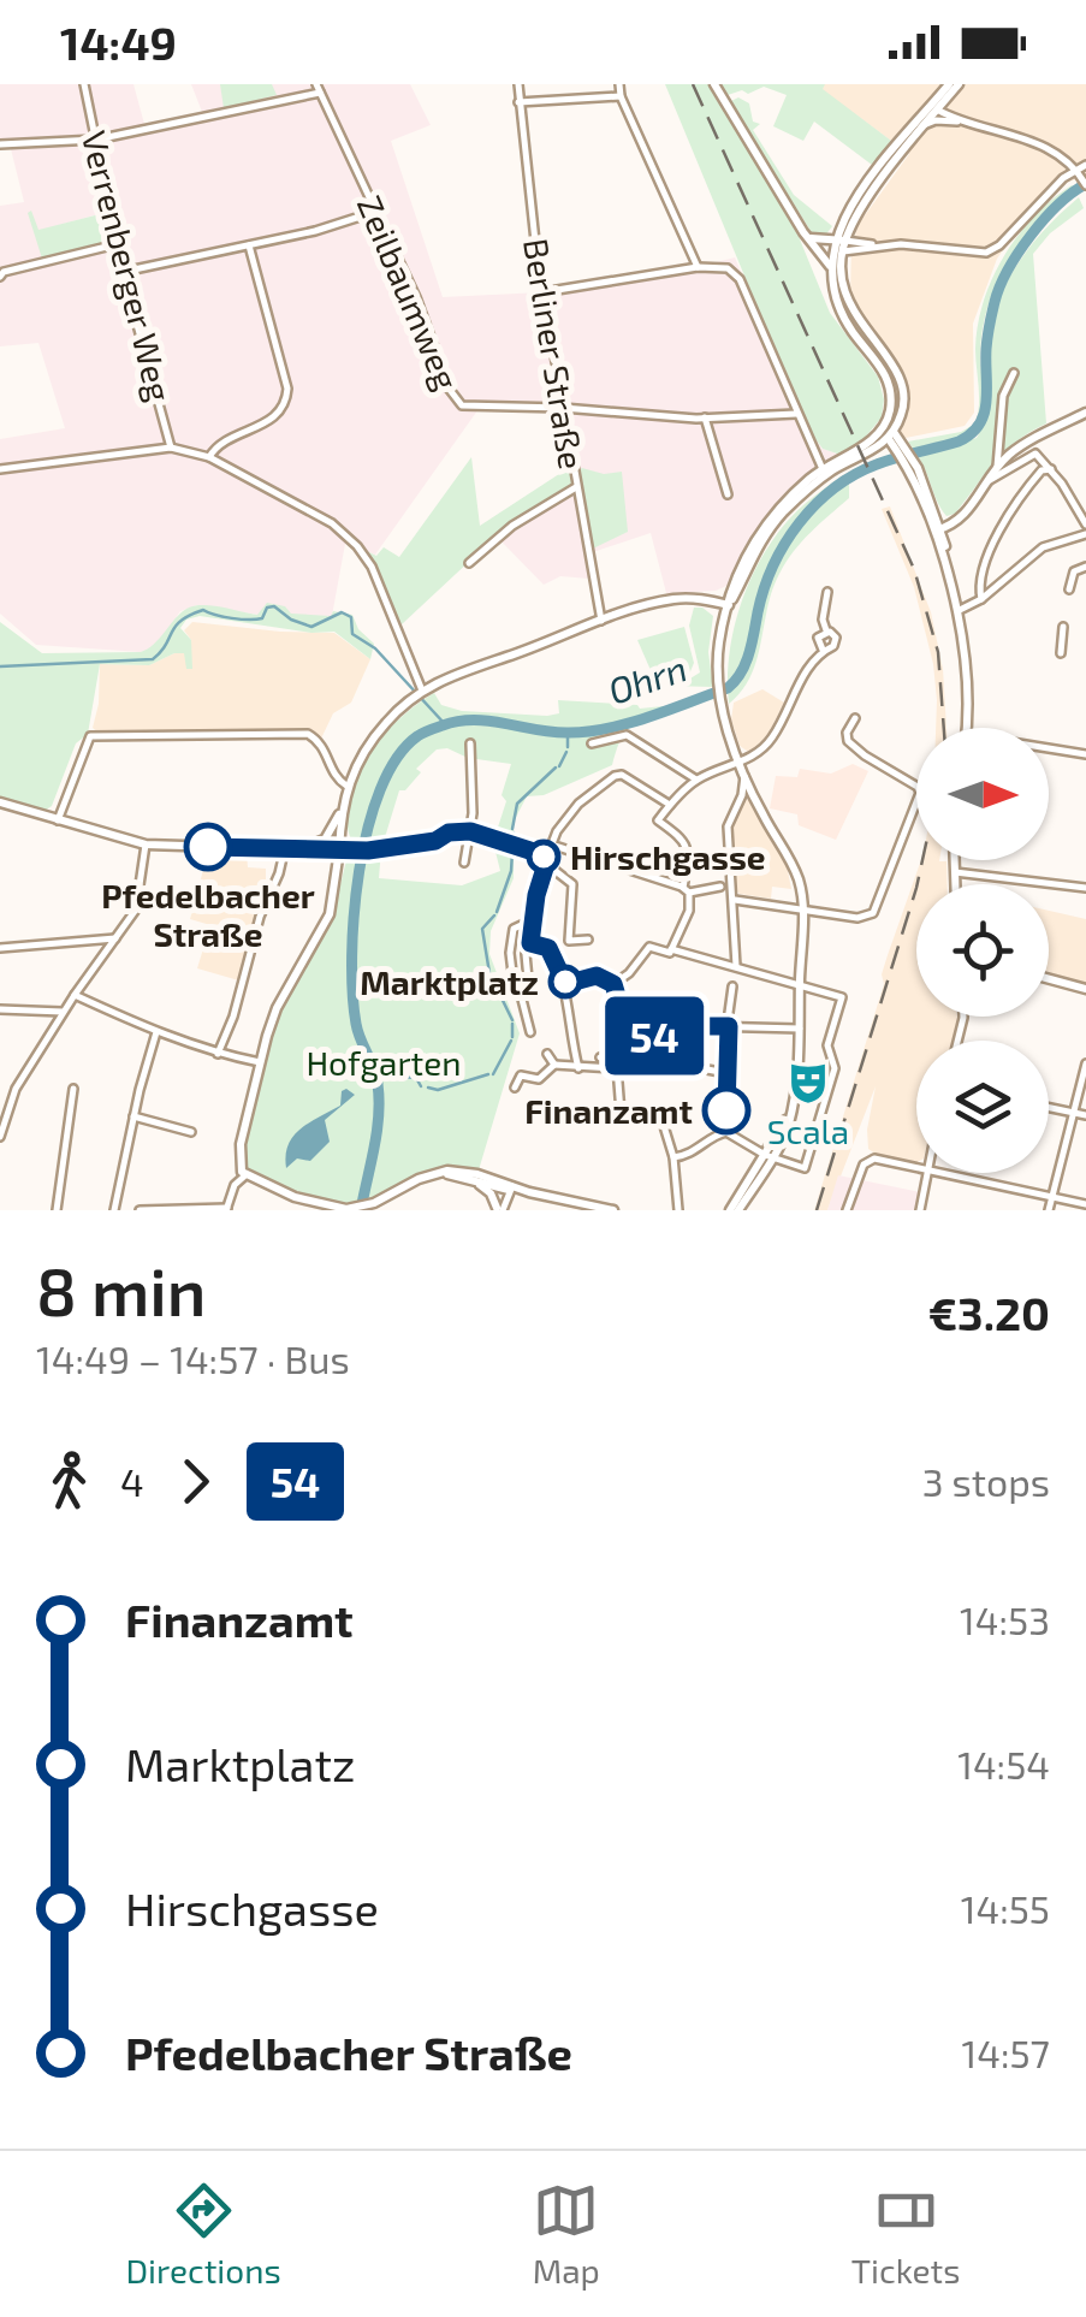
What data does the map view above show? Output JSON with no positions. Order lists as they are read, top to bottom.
{
  "streets": {
    "street": ["Verrenberger Weg", "Zeilbaumweg", "Berliner Straße"]
  },
  "crossings": [
    ["Zeilbaumweg", "Berliner Straße"]
  ],
  "water": ["Ohrn"],
  "parks": ["Hofgarten"],
  "places": {
    "other": [
      "Pfedelbacher Straße",
      "Hirschgasse",
      "Marktplatz",
      "Finanzamt"
    ],
    "theatre": ["Scala"]
  },
  "lines": ["bus line 54"],
  "north": "right",
  "page": {
    "status": "14:49",
    "on_map": "54",
    "heading": ["8 min", "14:49 – 14:57 · Bus", "€3.20"],
    "legs": ["4", "54", "3 stops"],
    "list": [
      {
        "name": "Finanzamt",
        "value": "14:53"
      },
      {
        "name": "Marktplatz",
        "value": "14:54"
      },
      {
        "name": "Hirschgasse",
        "value": "14:55"
      },
      {
        "name": "Pfedelbacher Straße",
        "value": "14:57"
      }
    ],
    "tabs": ["Directions", "Map", "Tickets"]
  }
}
